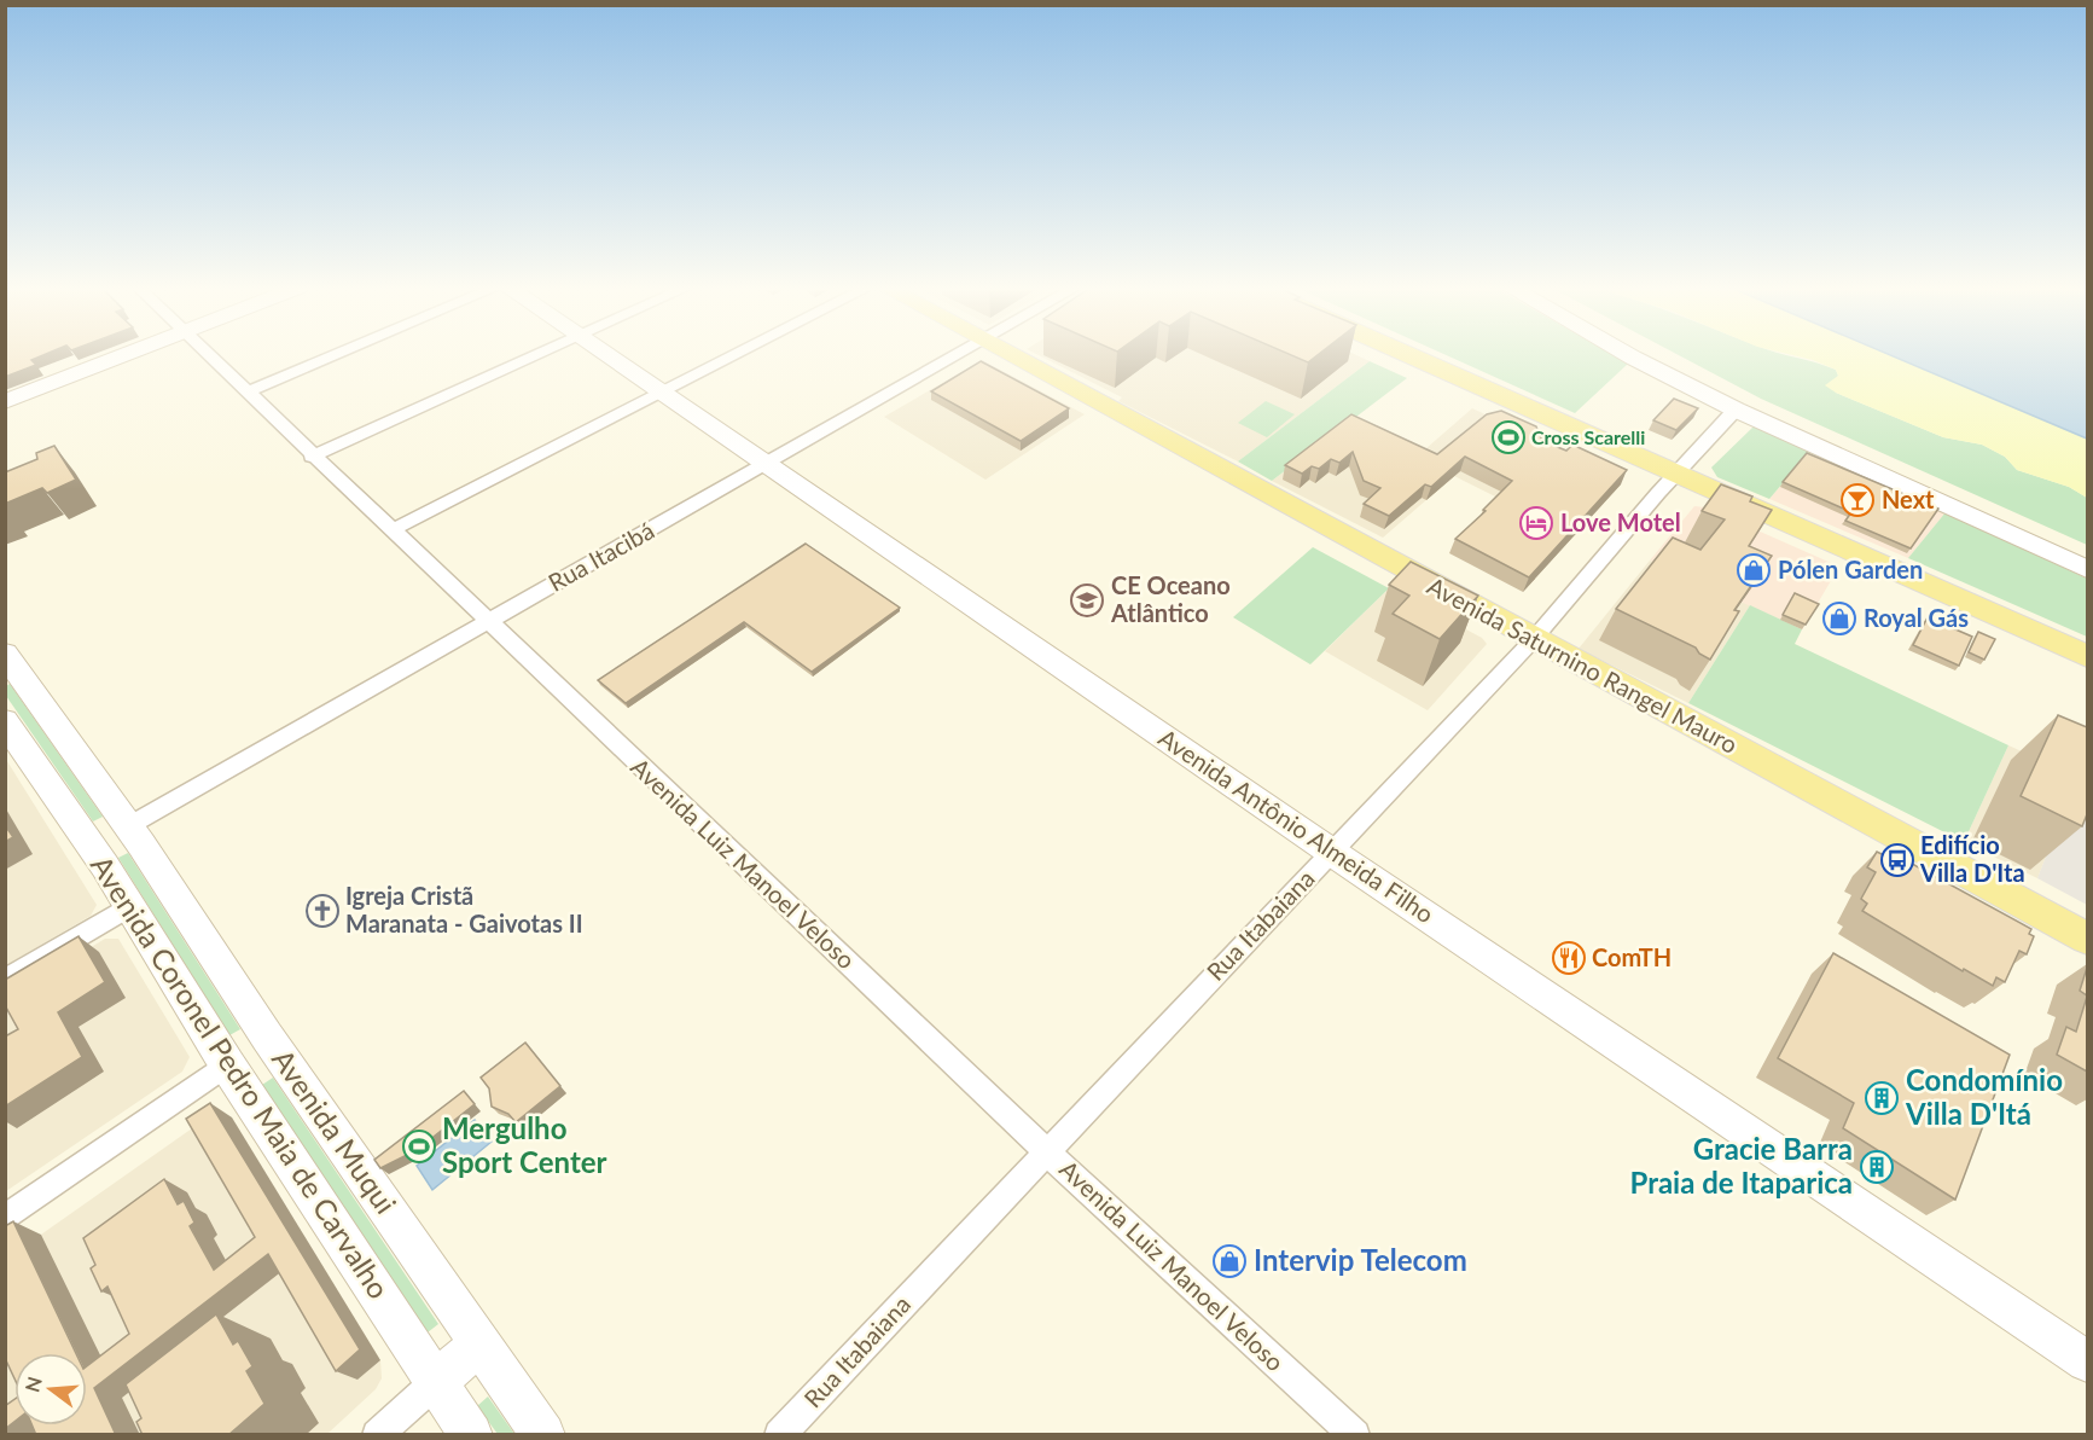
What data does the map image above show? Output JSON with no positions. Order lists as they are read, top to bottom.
{
  "streets": {
    "main road": ["Avenida Saturnino Rangel Mauro"],
    "street": [
      "Rua Itacibá",
      "Avenida Antônio Almeida Filho",
      "Avenida Luiz Manoel Veloso",
      "Rua Itabaiana",
      "Avenida Coronel Pedro Maia de Carvalho",
      "Avenida Muqui"
    ]
  },
  "crossings": [
    ["Rua Itacibá", "Avenida Antônio Almeida Filho"],
    ["Rua Itacibá", "Avenida Luiz Manoel Veloso"],
    ["Rua Itacibá", "Avenida Coronel Pedro Maia de Carvalho"],
    ["Rua Itacibá", "Avenida Muqui"],
    ["Avenida Saturnino Rangel Mauro", "Rua Itabaiana"],
    ["Avenida Antônio Almeida Filho", "Rua Itabaiana"],
    ["Avenida Luiz Manoel Veloso", "Rua Itabaiana"],
    ["Avenida Coronel Pedro Maia de Carvalho", "Avenida Muqui"]
  ],
  "places": {
    "sports": ["Cross Scarelli", "Mergulho Sport Center"],
    "bar": ["Next"],
    "hotel": ["Love Motel"],
    "shop": ["Pólen Garden", "Royal Gás", "Intervip Telecom"],
    "school or university": ["CE Oceano Atlântico"],
    "bus stop": ["Edifício Villa D'Ita"],
    "church": ["Igreja Cristã Maranata - Gaivotas II"],
    "restaurant": ["ComTH"],
    "building": ["Condomínio Villa D'Itá", "Gracie Barra Praia de Itaparica"]
  },
  "north": "left"
}
